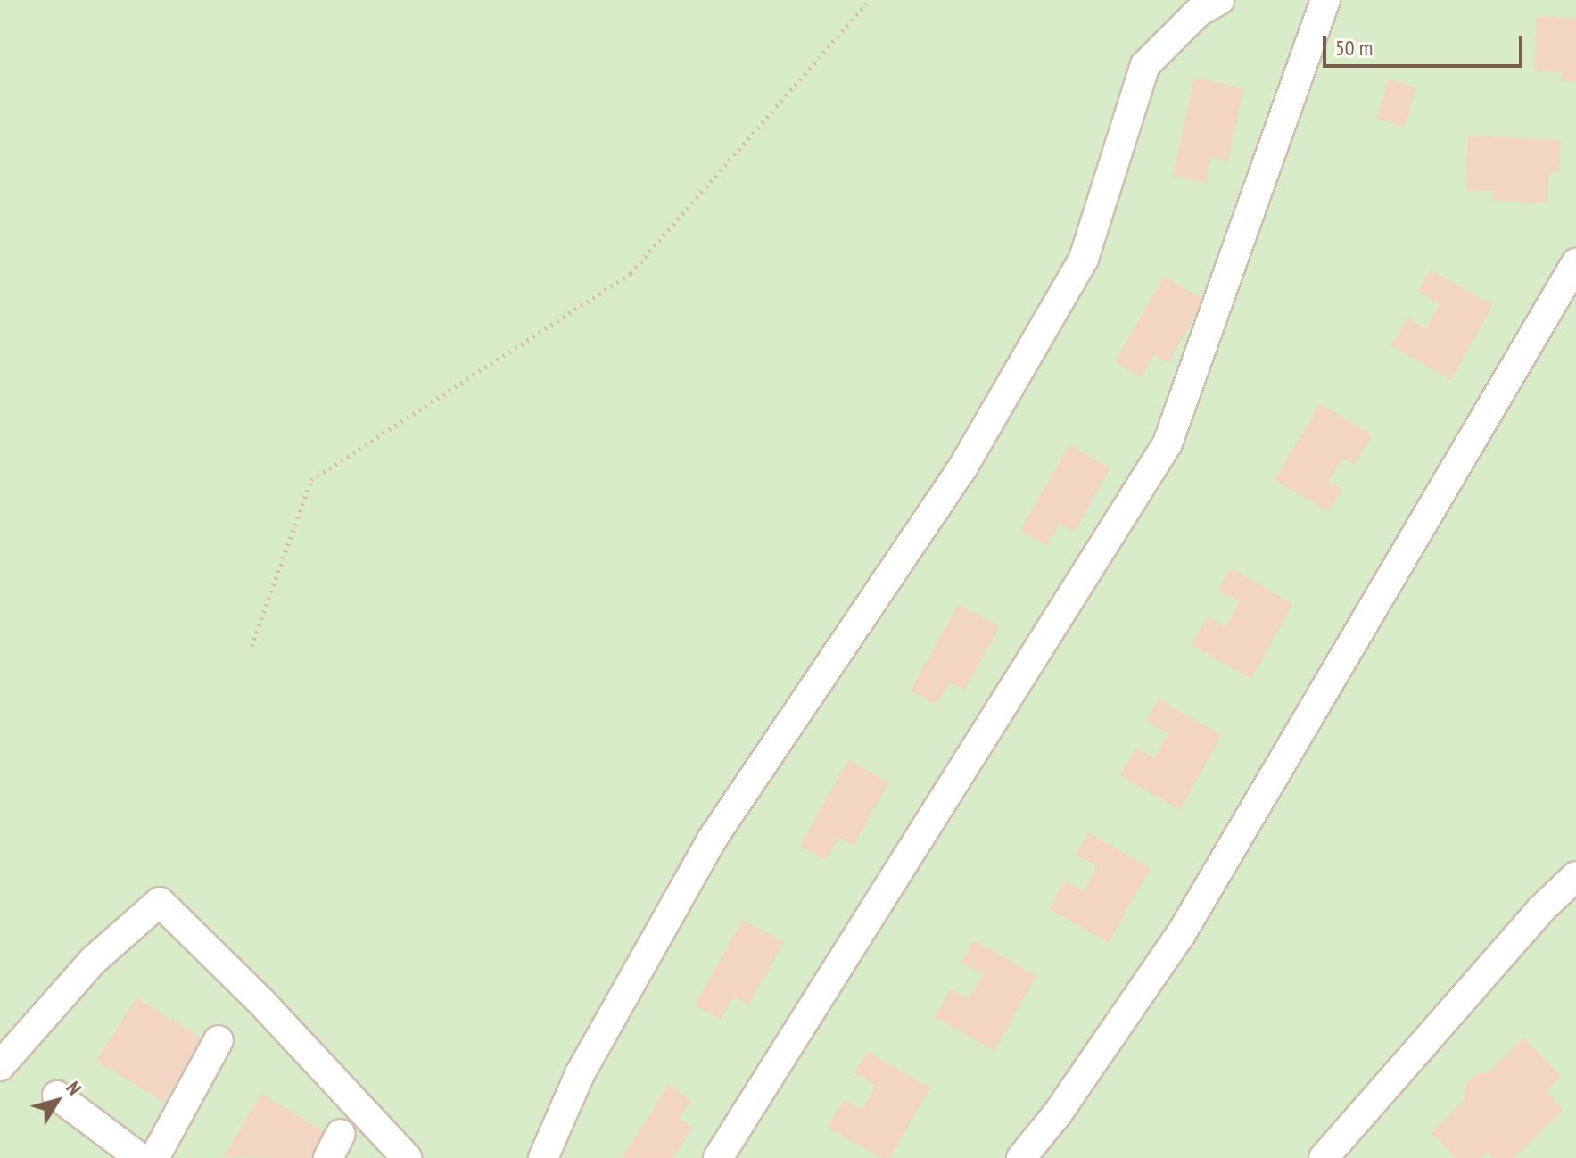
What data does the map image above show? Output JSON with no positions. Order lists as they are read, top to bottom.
{
  "scale_bar": "50 m",
  "north": "top right"
}
